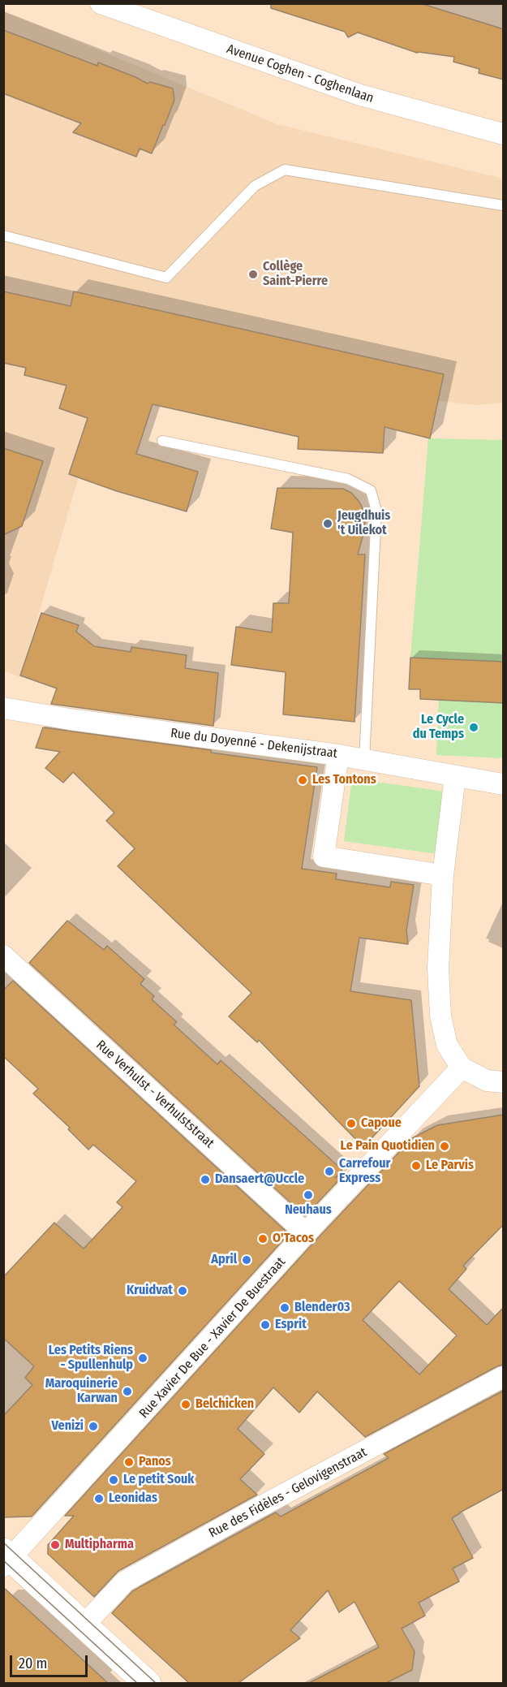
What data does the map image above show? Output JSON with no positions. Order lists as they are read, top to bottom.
{
  "streets": {
    "street": [
      "Avenue Coghen - Coghenlaan",
      "Rue du Doyenné - Dekenijstraat",
      "Rue Verhulst - Verhulststraat",
      "Rue Xavier De Bue - Xavier De Buestraat",
      "Rue des Fidèles - Gelovigenstraat"
    ]
  },
  "crossings": [
    ["Rue Verhulst - Verhulststraat", "Rue Xavier De Bue - Xavier De Buestraat"]
  ],
  "places": [
    "Collège Saint-Pierre",
    "Jeugdhuis 't Uilekot",
    "Le Cycle du Temps",
    "Les Tontons",
    "Capoue",
    "Le Pain Quotidien",
    "Le Parvis",
    "Carrefour Express",
    "Dansaert@Uccle",
    "Neuhaus",
    "O'Tacos",
    "April",
    "Kruidvat",
    "Blender03",
    "Esprit",
    "Les Petits Riens - Spullenhulp",
    "Maroquinerie Karwan",
    "Belchicken",
    "Venizi",
    "Panos",
    "Le petit Souk",
    "Leonidas",
    "Multipharma"
  ],
  "scale_bar": "20 m"
}
